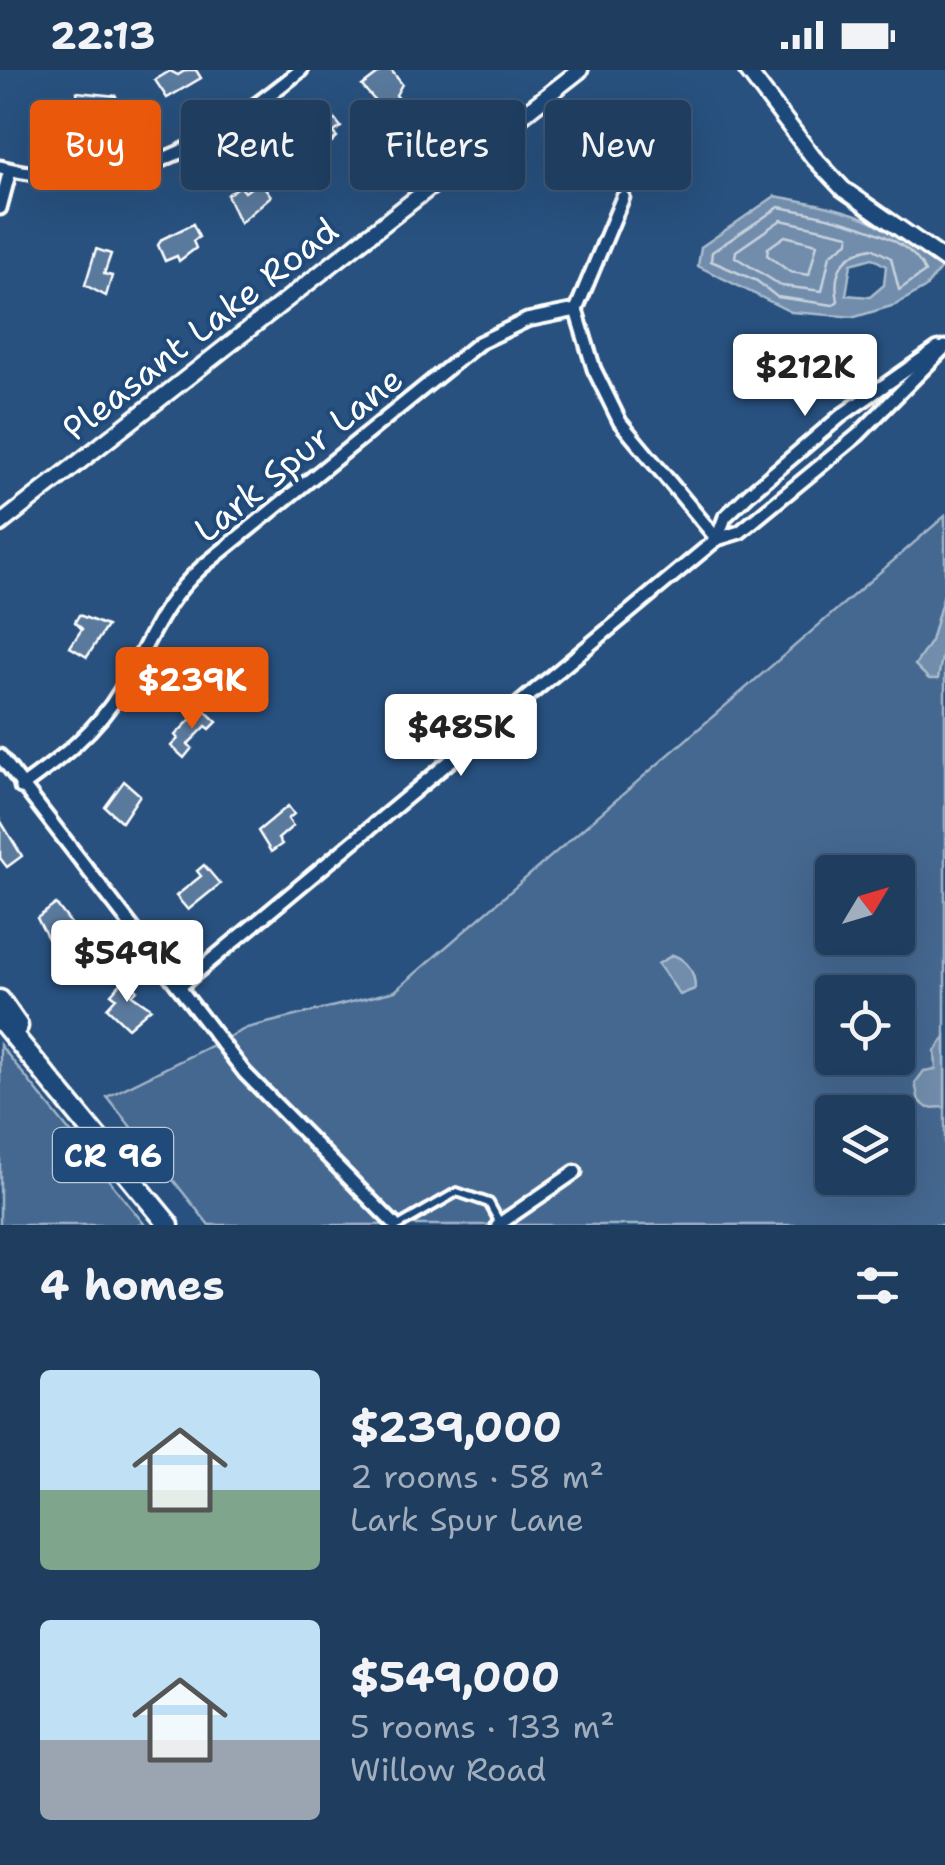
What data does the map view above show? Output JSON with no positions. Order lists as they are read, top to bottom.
{
  "streets": {
    "main road": ["CR 96"],
    "street": ["Pleasant Lake Road", "Lark Spur Lane"]
  },
  "north": "top right",
  "page": {
    "status": "22:13",
    "chip": [
      "Buy",
      "Rent",
      "Filters",
      "New"
    ],
    "price": [
      "$212K",
      "$239K",
      "$485K",
      "$549K"
    ],
    "heading": "4 homes",
    "list": [
      {
        "name": "$239,000",
        "note": "2 rooms · 58 m² · Lark Spur Lane"
      },
      {
        "name": "$549,000",
        "note": "5 rooms · 133 m² · Willow Road"
      }
    ]
  }
}
